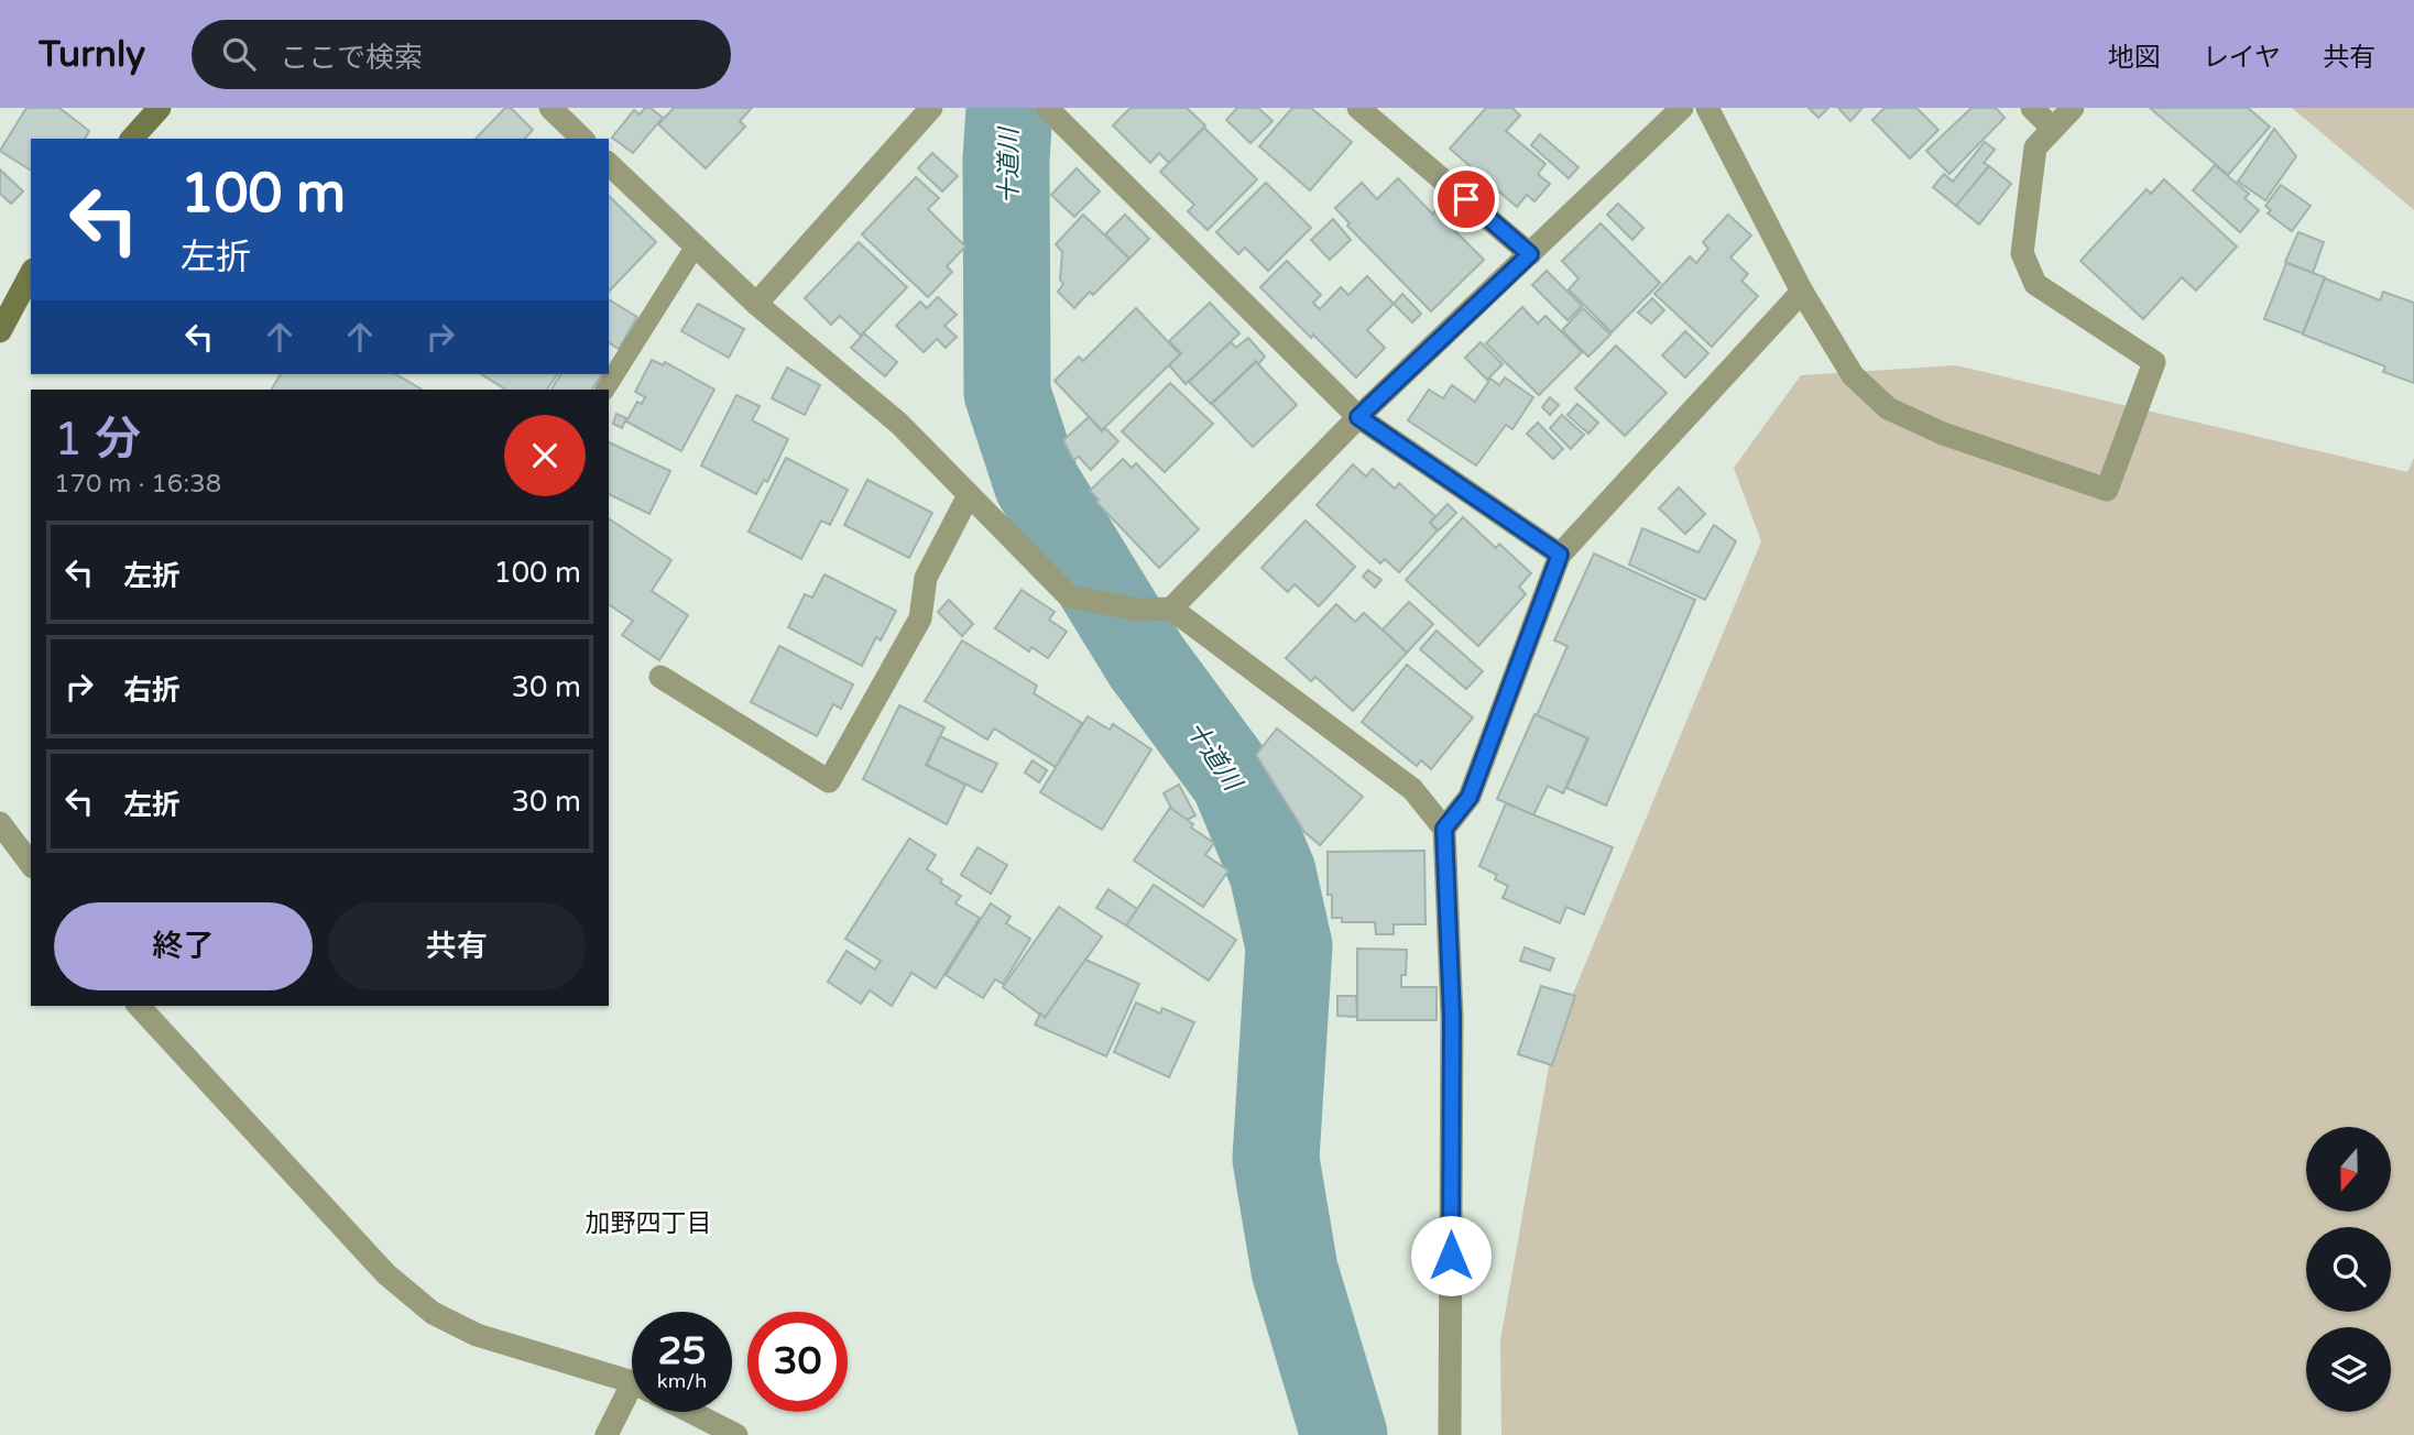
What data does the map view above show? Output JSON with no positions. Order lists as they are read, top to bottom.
{
  "districts": ["加野四丁目"],
  "water": ["十道川"],
  "north": "bottom",
  "page": {
    "header": "Turnly",
    "search": "ここで検索",
    "nav": ["地図", "レイヤ", "共有"],
    "turn": ["100 m", "左折"],
    "heading": ["1 分", "170 m · 16:38"],
    "list": [
      {
        "name": "左折",
        "value": "100 m"
      },
      {
        "name": "右折",
        "value": "30 m"
      },
      {
        "name": "左折",
        "value": "30 m"
      }
    ],
    "buttons": ["終了", "共有"],
    "speed": "25 km/h",
    "limit": "30"
  }
}
